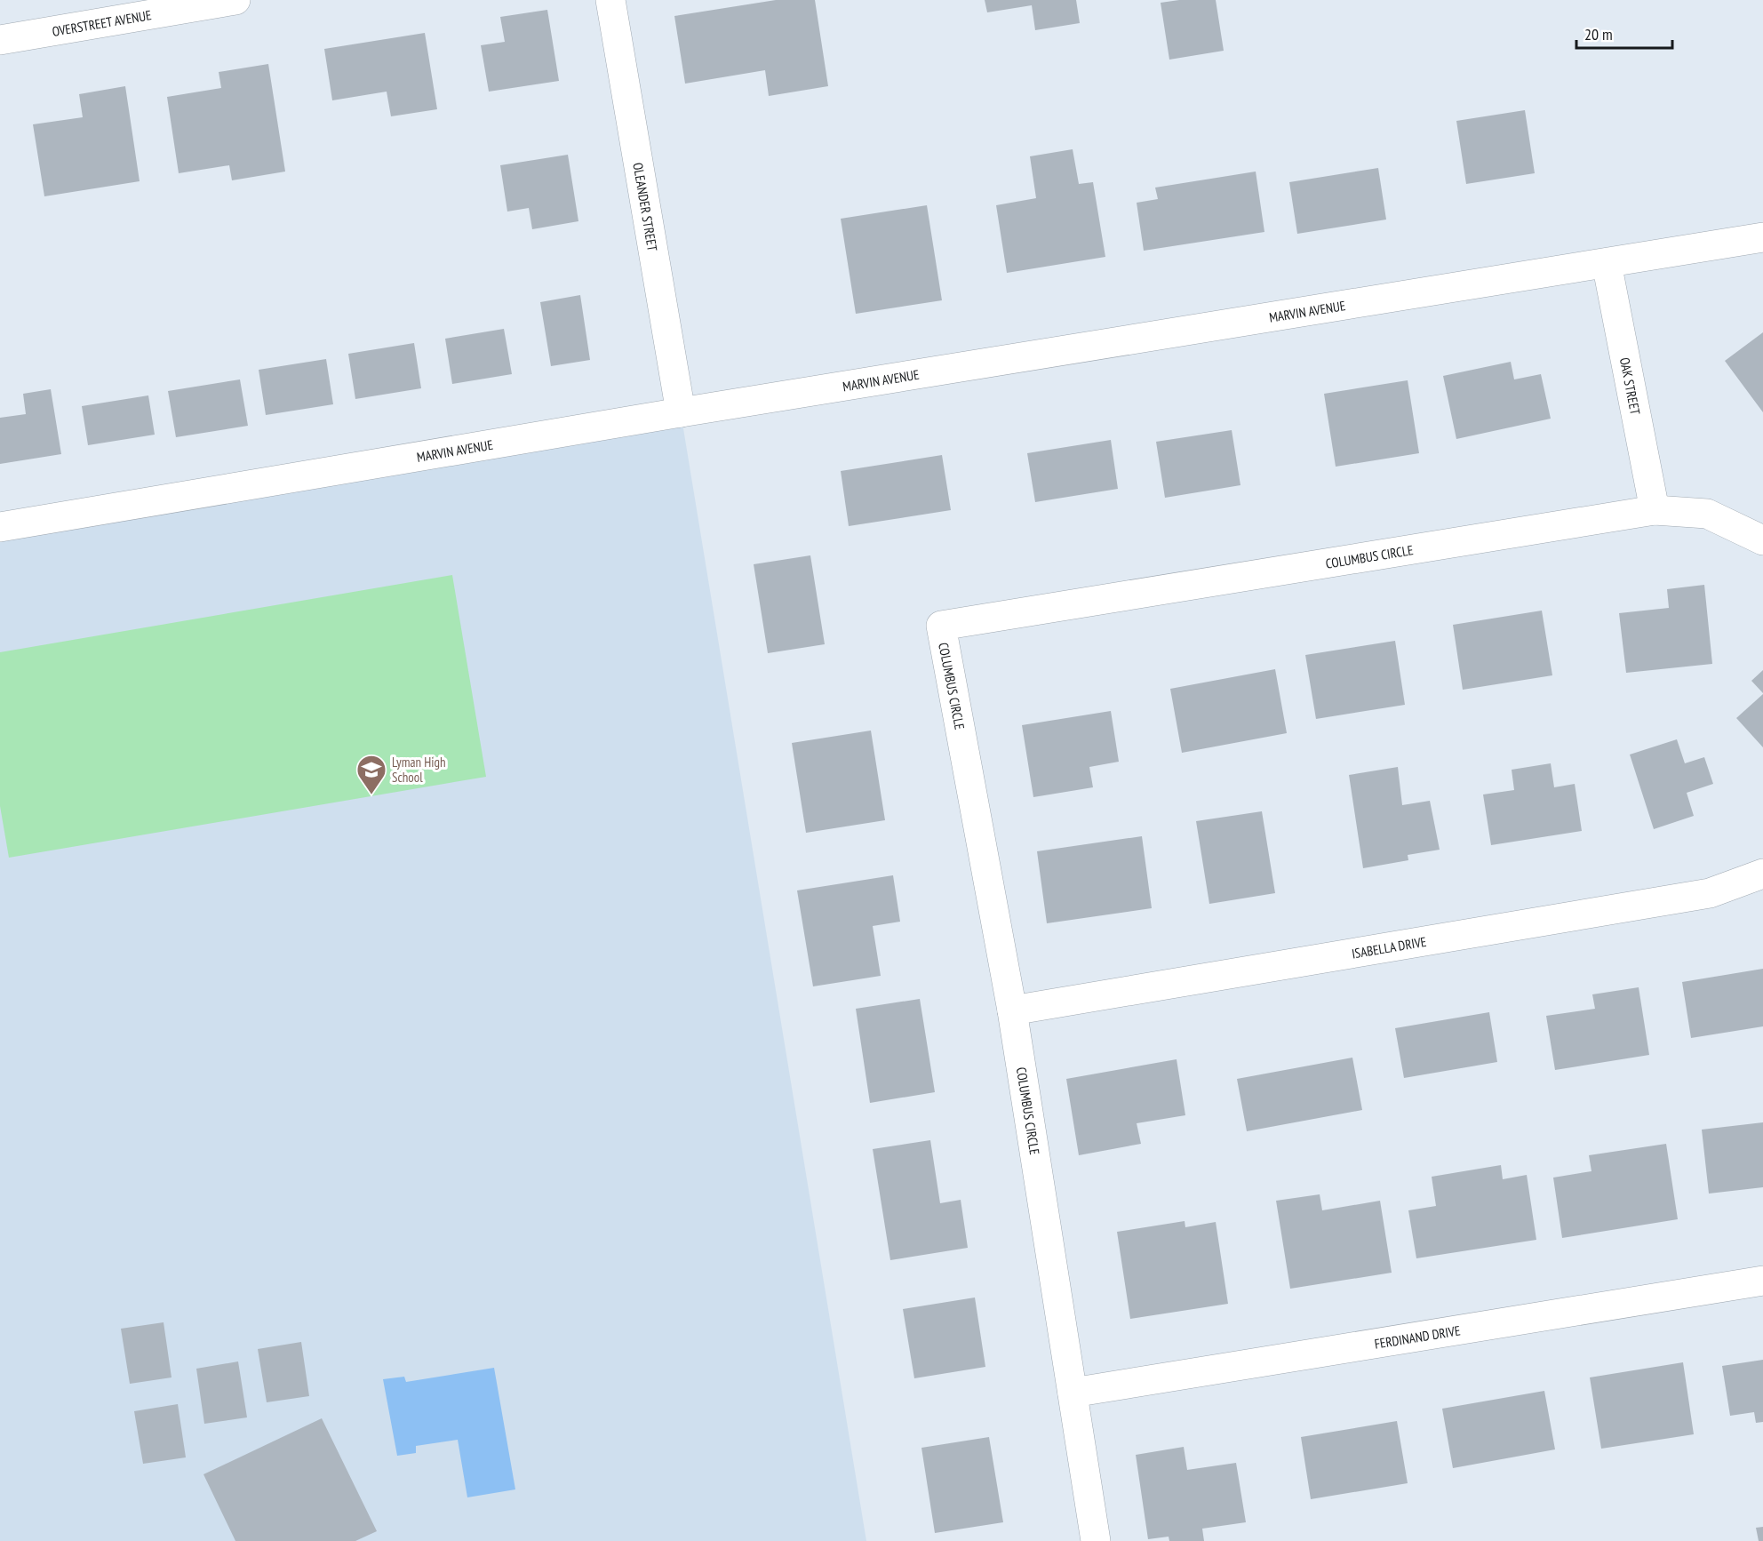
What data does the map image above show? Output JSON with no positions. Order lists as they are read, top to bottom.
{
  "streets": {
    "street": [
      "OVERSTREET AVENUE",
      "OLEANDER STREET",
      "MARVIN AVENUE",
      "OAK STREET",
      "COLUMBUS CIRCLE",
      "ISABELLA DRIVE",
      "FERDINAND DRIVE"
    ]
  },
  "crossings": [
    ["OLEANDER STREET", "MARVIN AVENUE"],
    ["MARVIN AVENUE", "OAK STREET"],
    ["OAK STREET", "COLUMBUS CIRCLE"],
    ["COLUMBUS CIRCLE", "ISABELLA DRIVE"],
    ["COLUMBUS CIRCLE", "FERDINAND DRIVE"]
  ],
  "places": {
    "school or university": ["Lyman High School"]
  },
  "scale_bar": "20 m"
}
